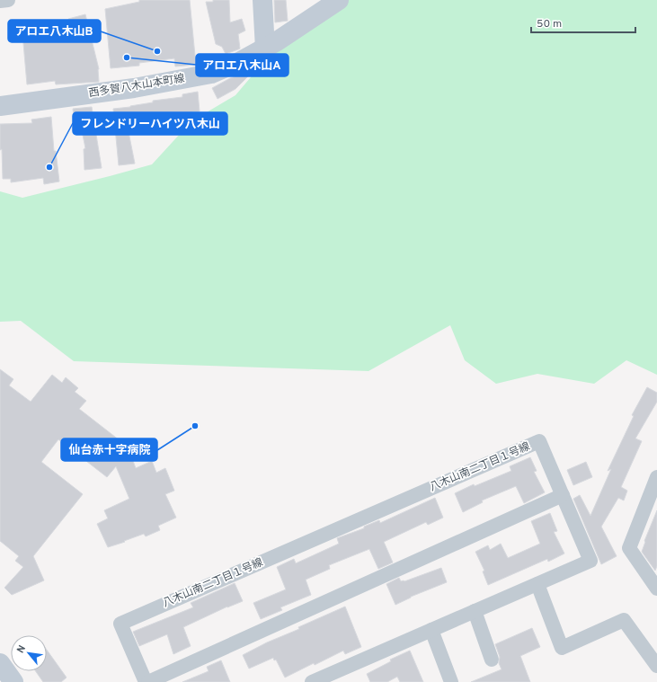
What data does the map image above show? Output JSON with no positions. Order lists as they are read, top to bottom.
{
  "streets": {
    "street": ["西多賀八木山本町線", "八木山南二丁目１号線"]
  },
  "places": [
    "アロエ八木山B",
    "アロエ八木山A",
    "フレンドリーハイツ八木山",
    "仙台赤十字病院"
  ],
  "scale_bar": "50 m",
  "north": "top left"
}
